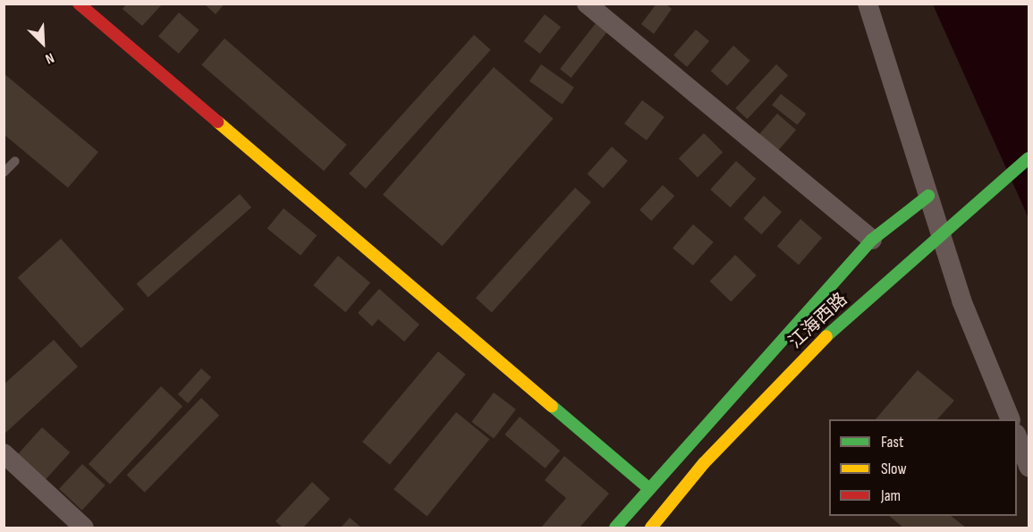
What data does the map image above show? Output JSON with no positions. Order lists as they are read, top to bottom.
{
  "streets": {
    "street": ["江海西路"]
  },
  "legend": ["Fast", "Slow", "Jam"],
  "north": "bottom right"
}
